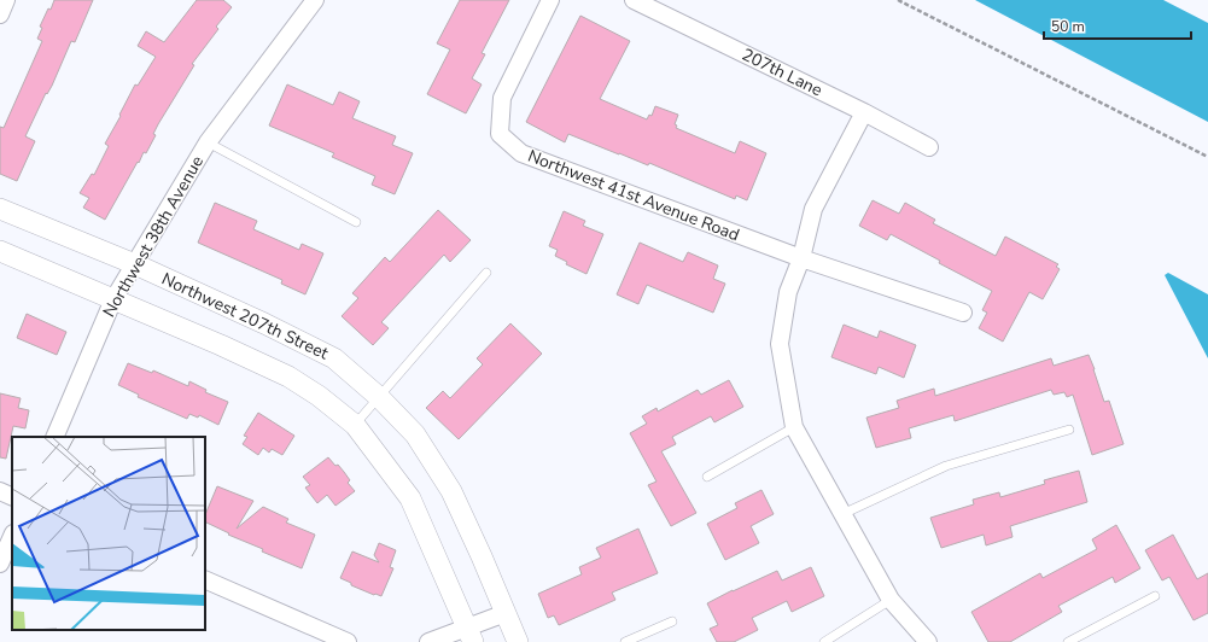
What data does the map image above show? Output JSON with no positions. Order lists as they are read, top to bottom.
{
  "streets": {
    "street": [
      "207th Lane",
      "Northwest 41st Avenue Road",
      "Northwest 38th Avenue",
      "Northwest 207th Street"
    ]
  },
  "crossings": [
    ["Northwest 38th Avenue", "Northwest 207th Street"]
  ],
  "scale_bar": "50 m"
}
